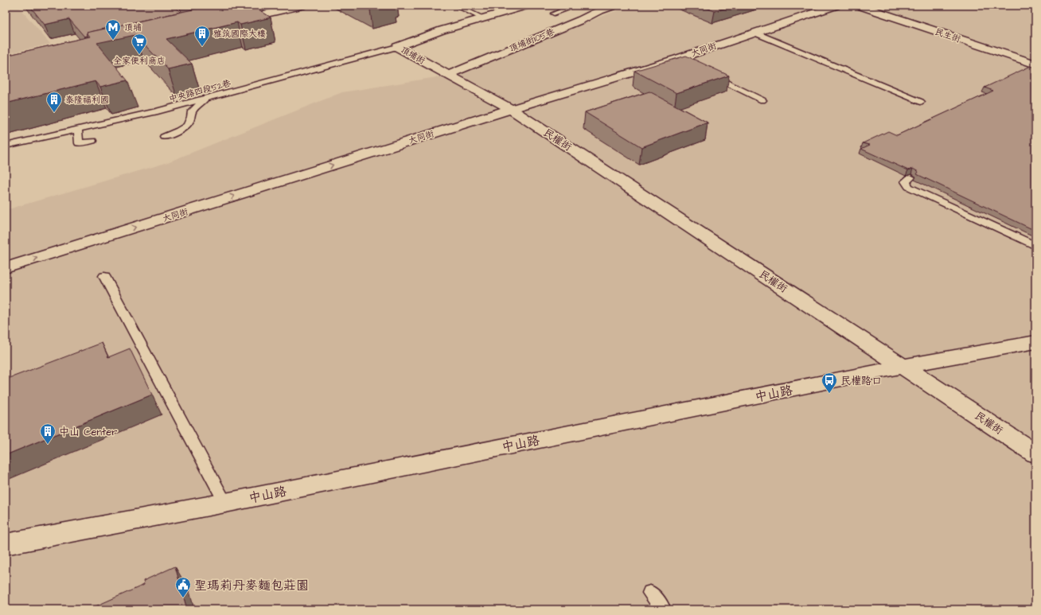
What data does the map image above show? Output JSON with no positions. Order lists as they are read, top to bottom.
{
  "streets": {
    "street": [
      "民生街",
      "頂埔街105巷",
      "大同街",
      "頂埔街",
      "民權街",
      "中山路"
    ],
    "lane": ["中央路四段52巷"]
  },
  "crossings": [
    ["頂埔街105巷", "頂埔街"],
    ["大同街", "頂埔街"],
    ["大同街", "民權街"],
    ["頂埔街", "中央路四段52巷"],
    ["頂埔街", "民權街"],
    ["民權街", "中山路"]
  ],
  "one_way": ["大同街"],
  "places": {
    "metro station": ["頂埔"],
    "building": ["雅筑國際大樓", "泰隆福利國", "中山 Center"],
    "supermarket": ["全家便利商店"],
    "bus stop": ["民權路口"],
    "public building": ["聖瑪莉丹麥麵包莊園"]
  }
}
